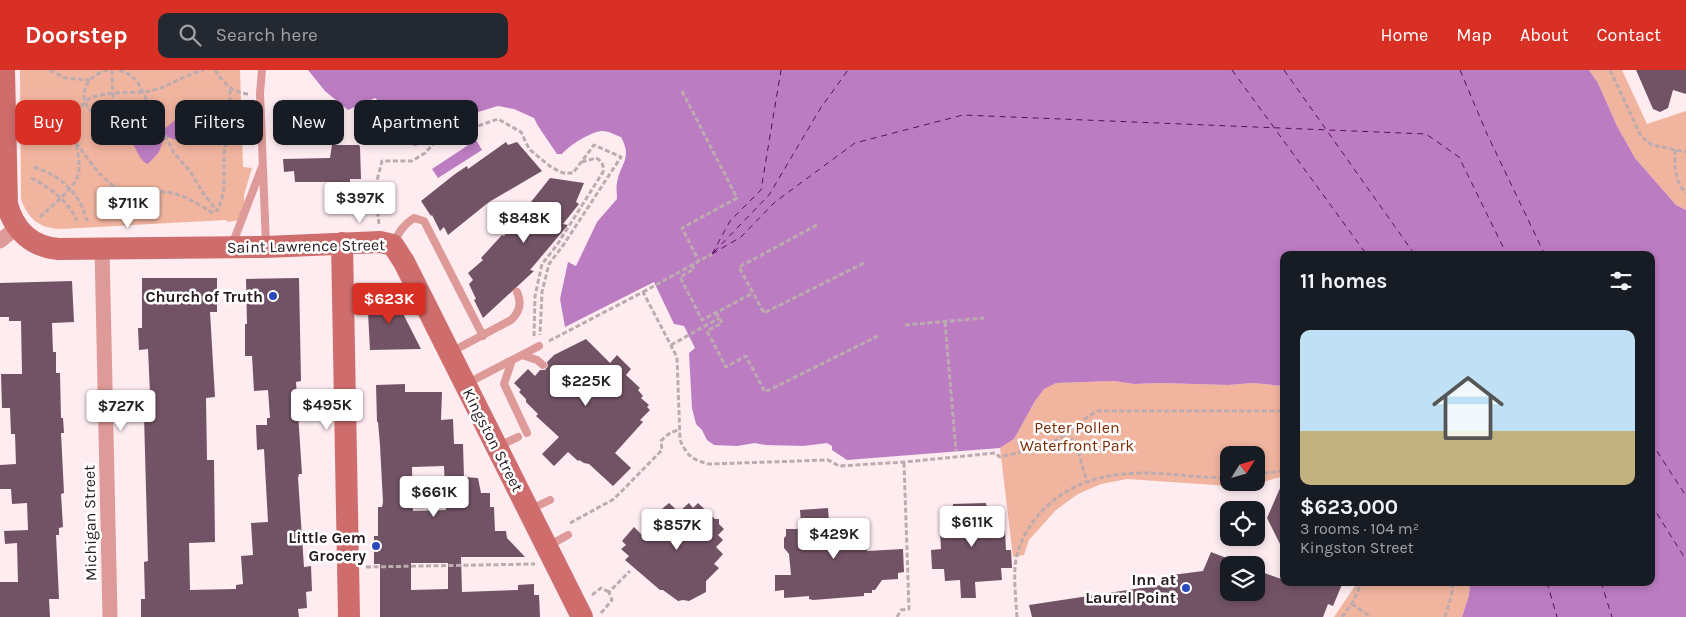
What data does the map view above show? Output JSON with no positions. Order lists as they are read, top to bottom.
{
  "streets": {
    "street": ["Saint Lawrence Street", "Kingston Street", "Michigan Street"]
  },
  "crossings": [
    ["Saint Lawrence Street", "Kingston Street"],
    ["Saint Lawrence Street", "Michigan Street"]
  ],
  "parks": ["Peter Pollen Waterfront Park"],
  "places": ["Church of Truth", "Little Gem Grocery", "Inn at Laurel Point"],
  "north": "top right",
  "page": {
    "header": "Doorstep",
    "search": "Search here",
    "nav": [
      "Home",
      "Map",
      "About",
      "Contact"
    ],
    "chip": [
      "Buy",
      "Rent",
      "Filters",
      "New",
      "Apartment"
    ],
    "price": [
      "$397K",
      "$711K",
      "$848K",
      "$623K",
      "$225K",
      "$495K",
      "$727K",
      "$661K",
      "$611K",
      "$857K",
      "$429K"
    ],
    "heading": "11 homes",
    "list": [
      {
        "name": "$623,000",
        "note": "3 rooms · 104 m² · Kingston Street"
      }
    ]
  }
}
